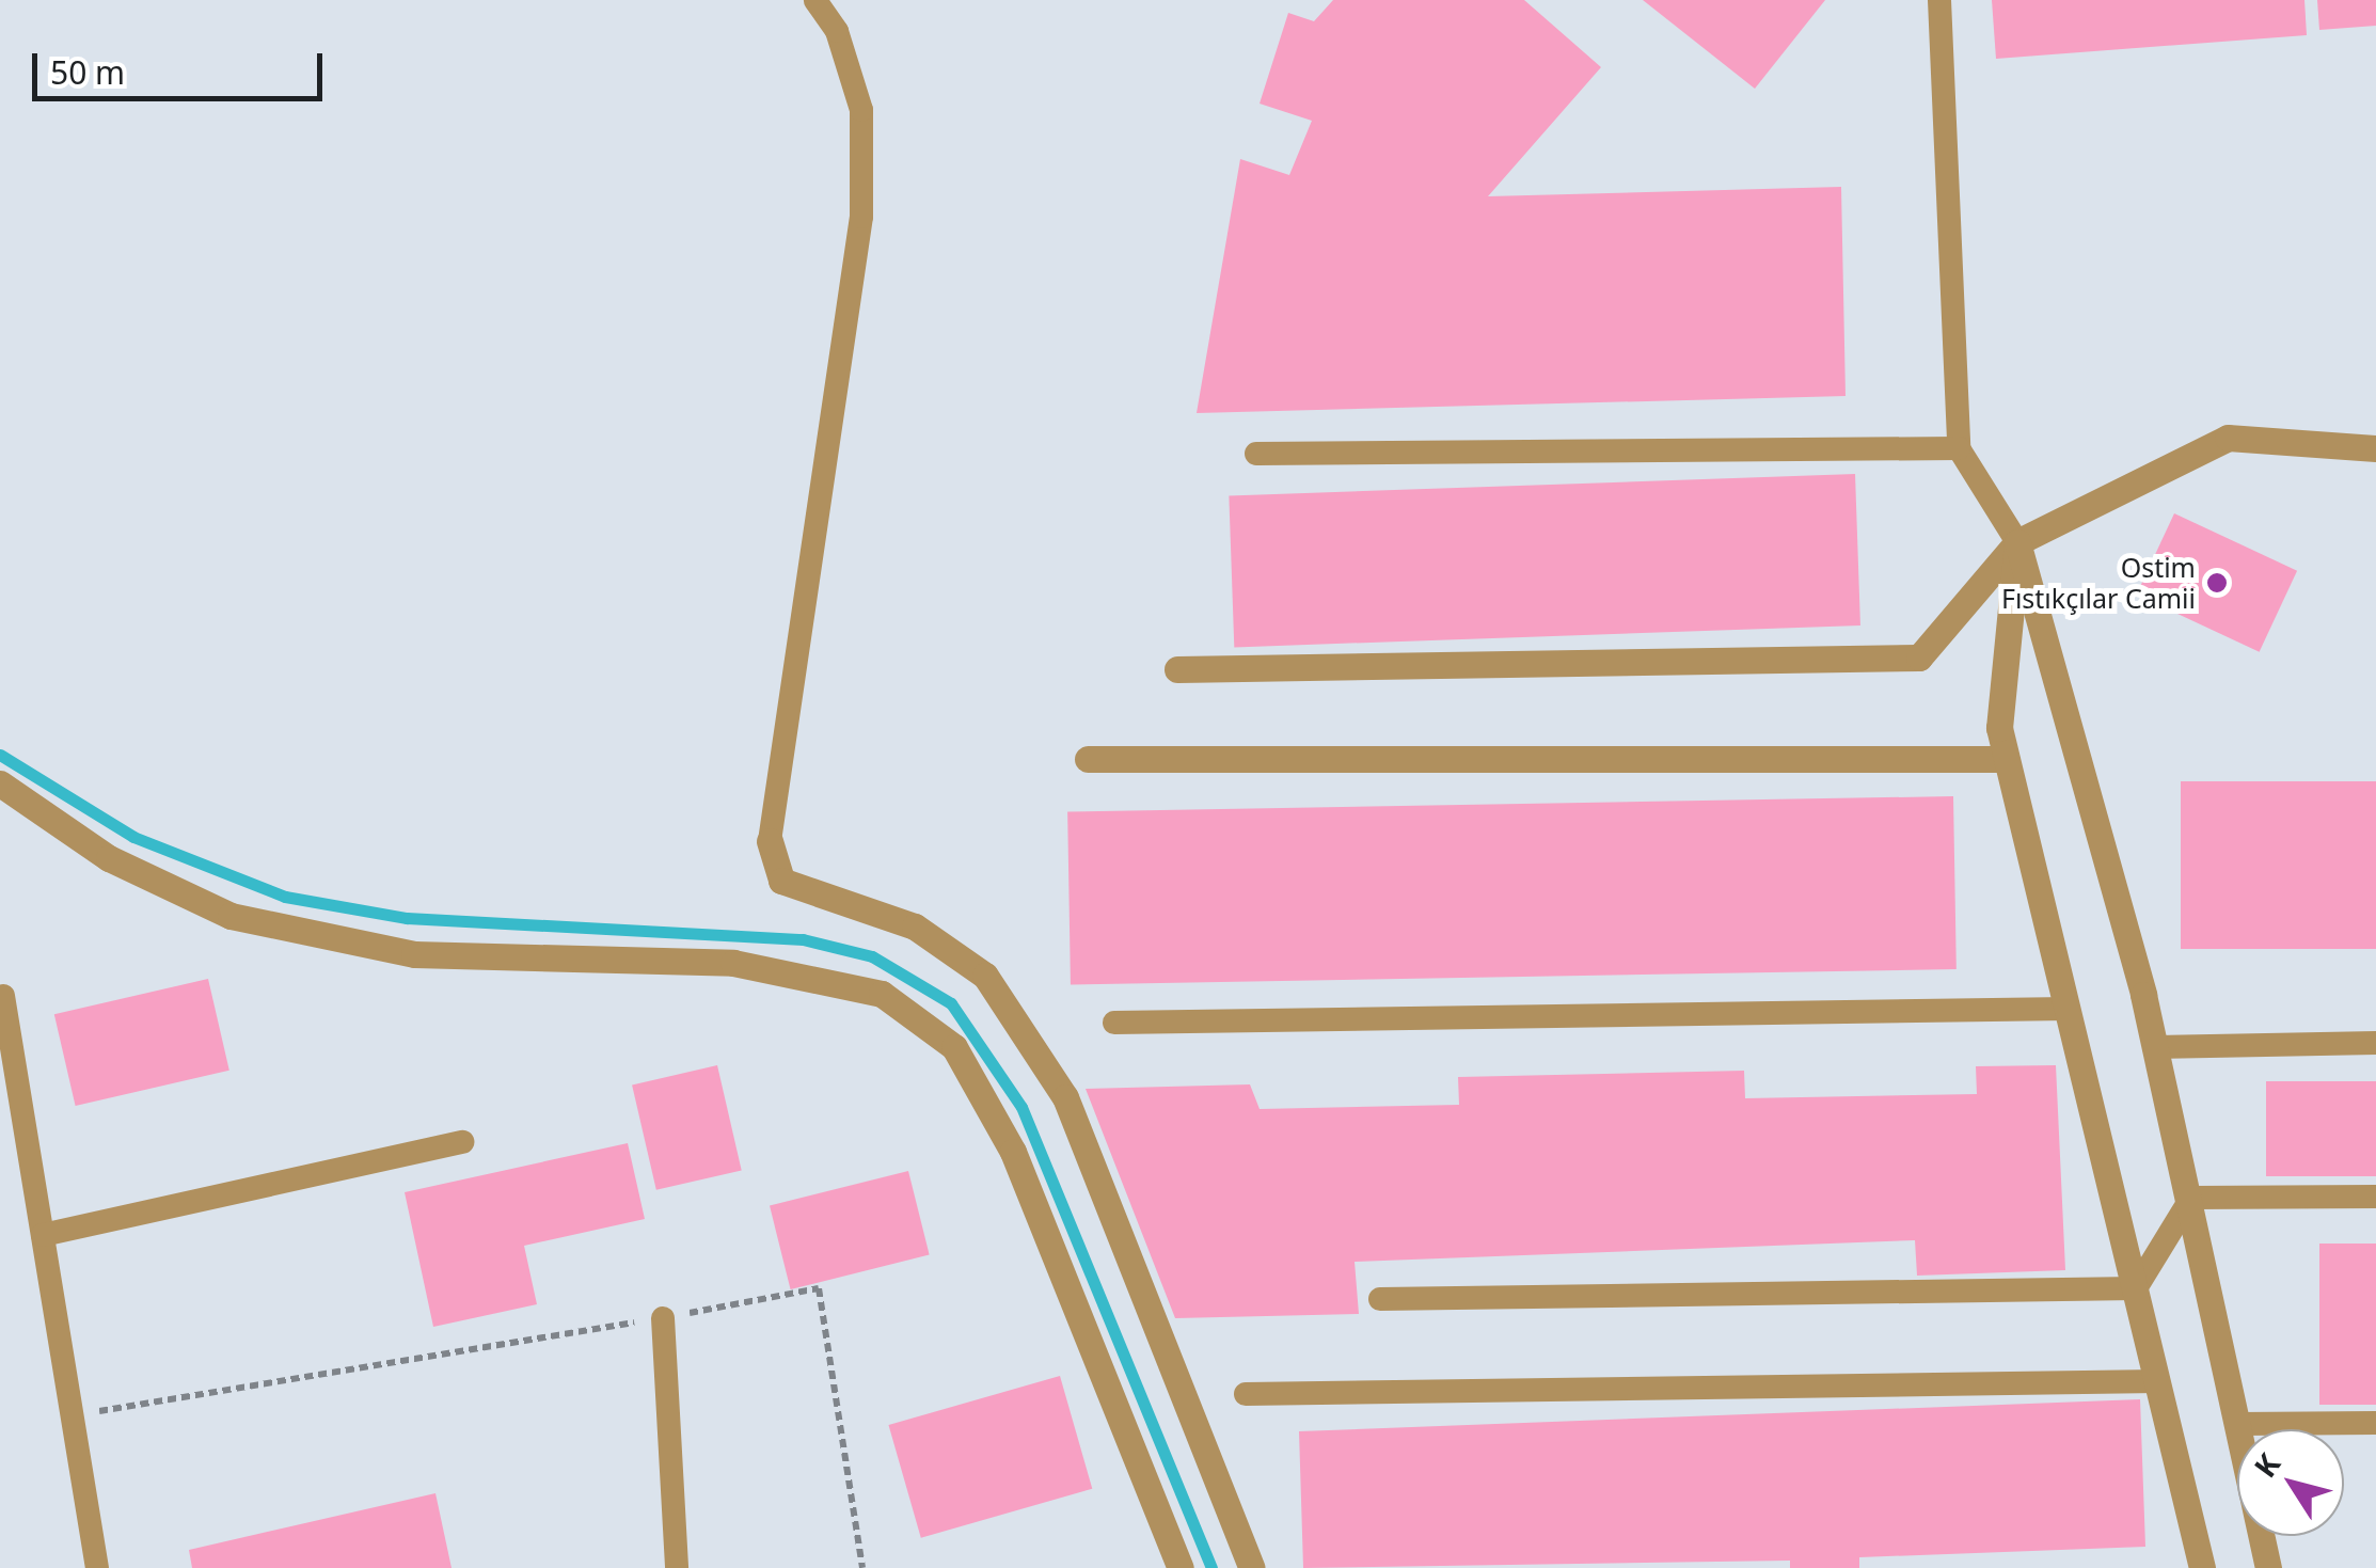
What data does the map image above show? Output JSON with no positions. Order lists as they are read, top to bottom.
{
  "places": ["Ostim Fıstıkçılar Camii"],
  "scale_bar": "50 m",
  "north": "top left"
}
